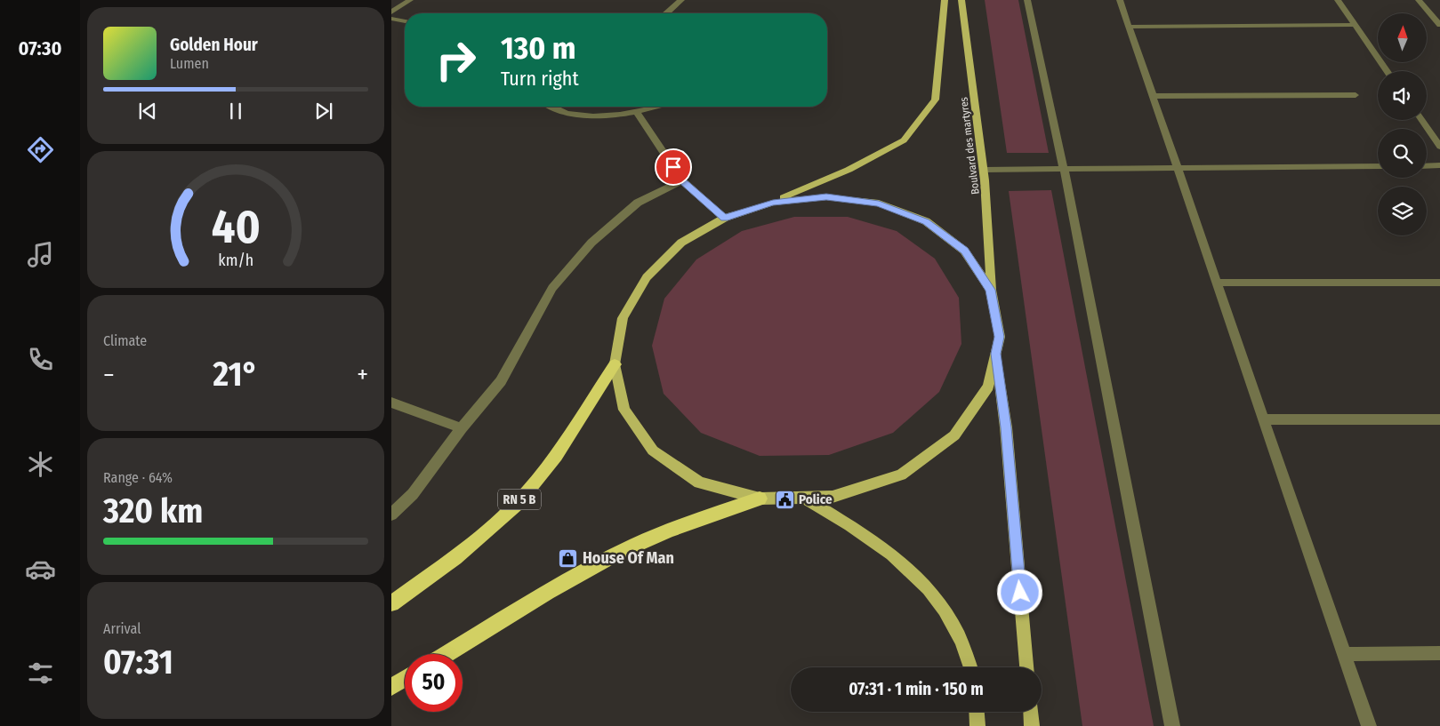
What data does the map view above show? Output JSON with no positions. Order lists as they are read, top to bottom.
{
  "streets": {
    "highway": ["RN 5 B"],
    "main road": ["Boulvard des martyres"]
  },
  "places": {
    "public building": ["Police"],
    "shop": ["House Of Man"]
  },
  "north": "top",
  "page": {
    "tabs": "07:30",
    "turn": ["130 m", "Turn right"],
    "song": ["Golden Hour", "Lumen"],
    "tile": [
      "Climate",
      ["Range · 64%", "320 km"],
      ["Arrival", "07:31"]
    ],
    "heat": ["−", "21°", "+"],
    "limit": "50",
    "trip": "07:31 · 1 min · 150 m",
    "gauge": ["40", "km/h"]
  }
}
